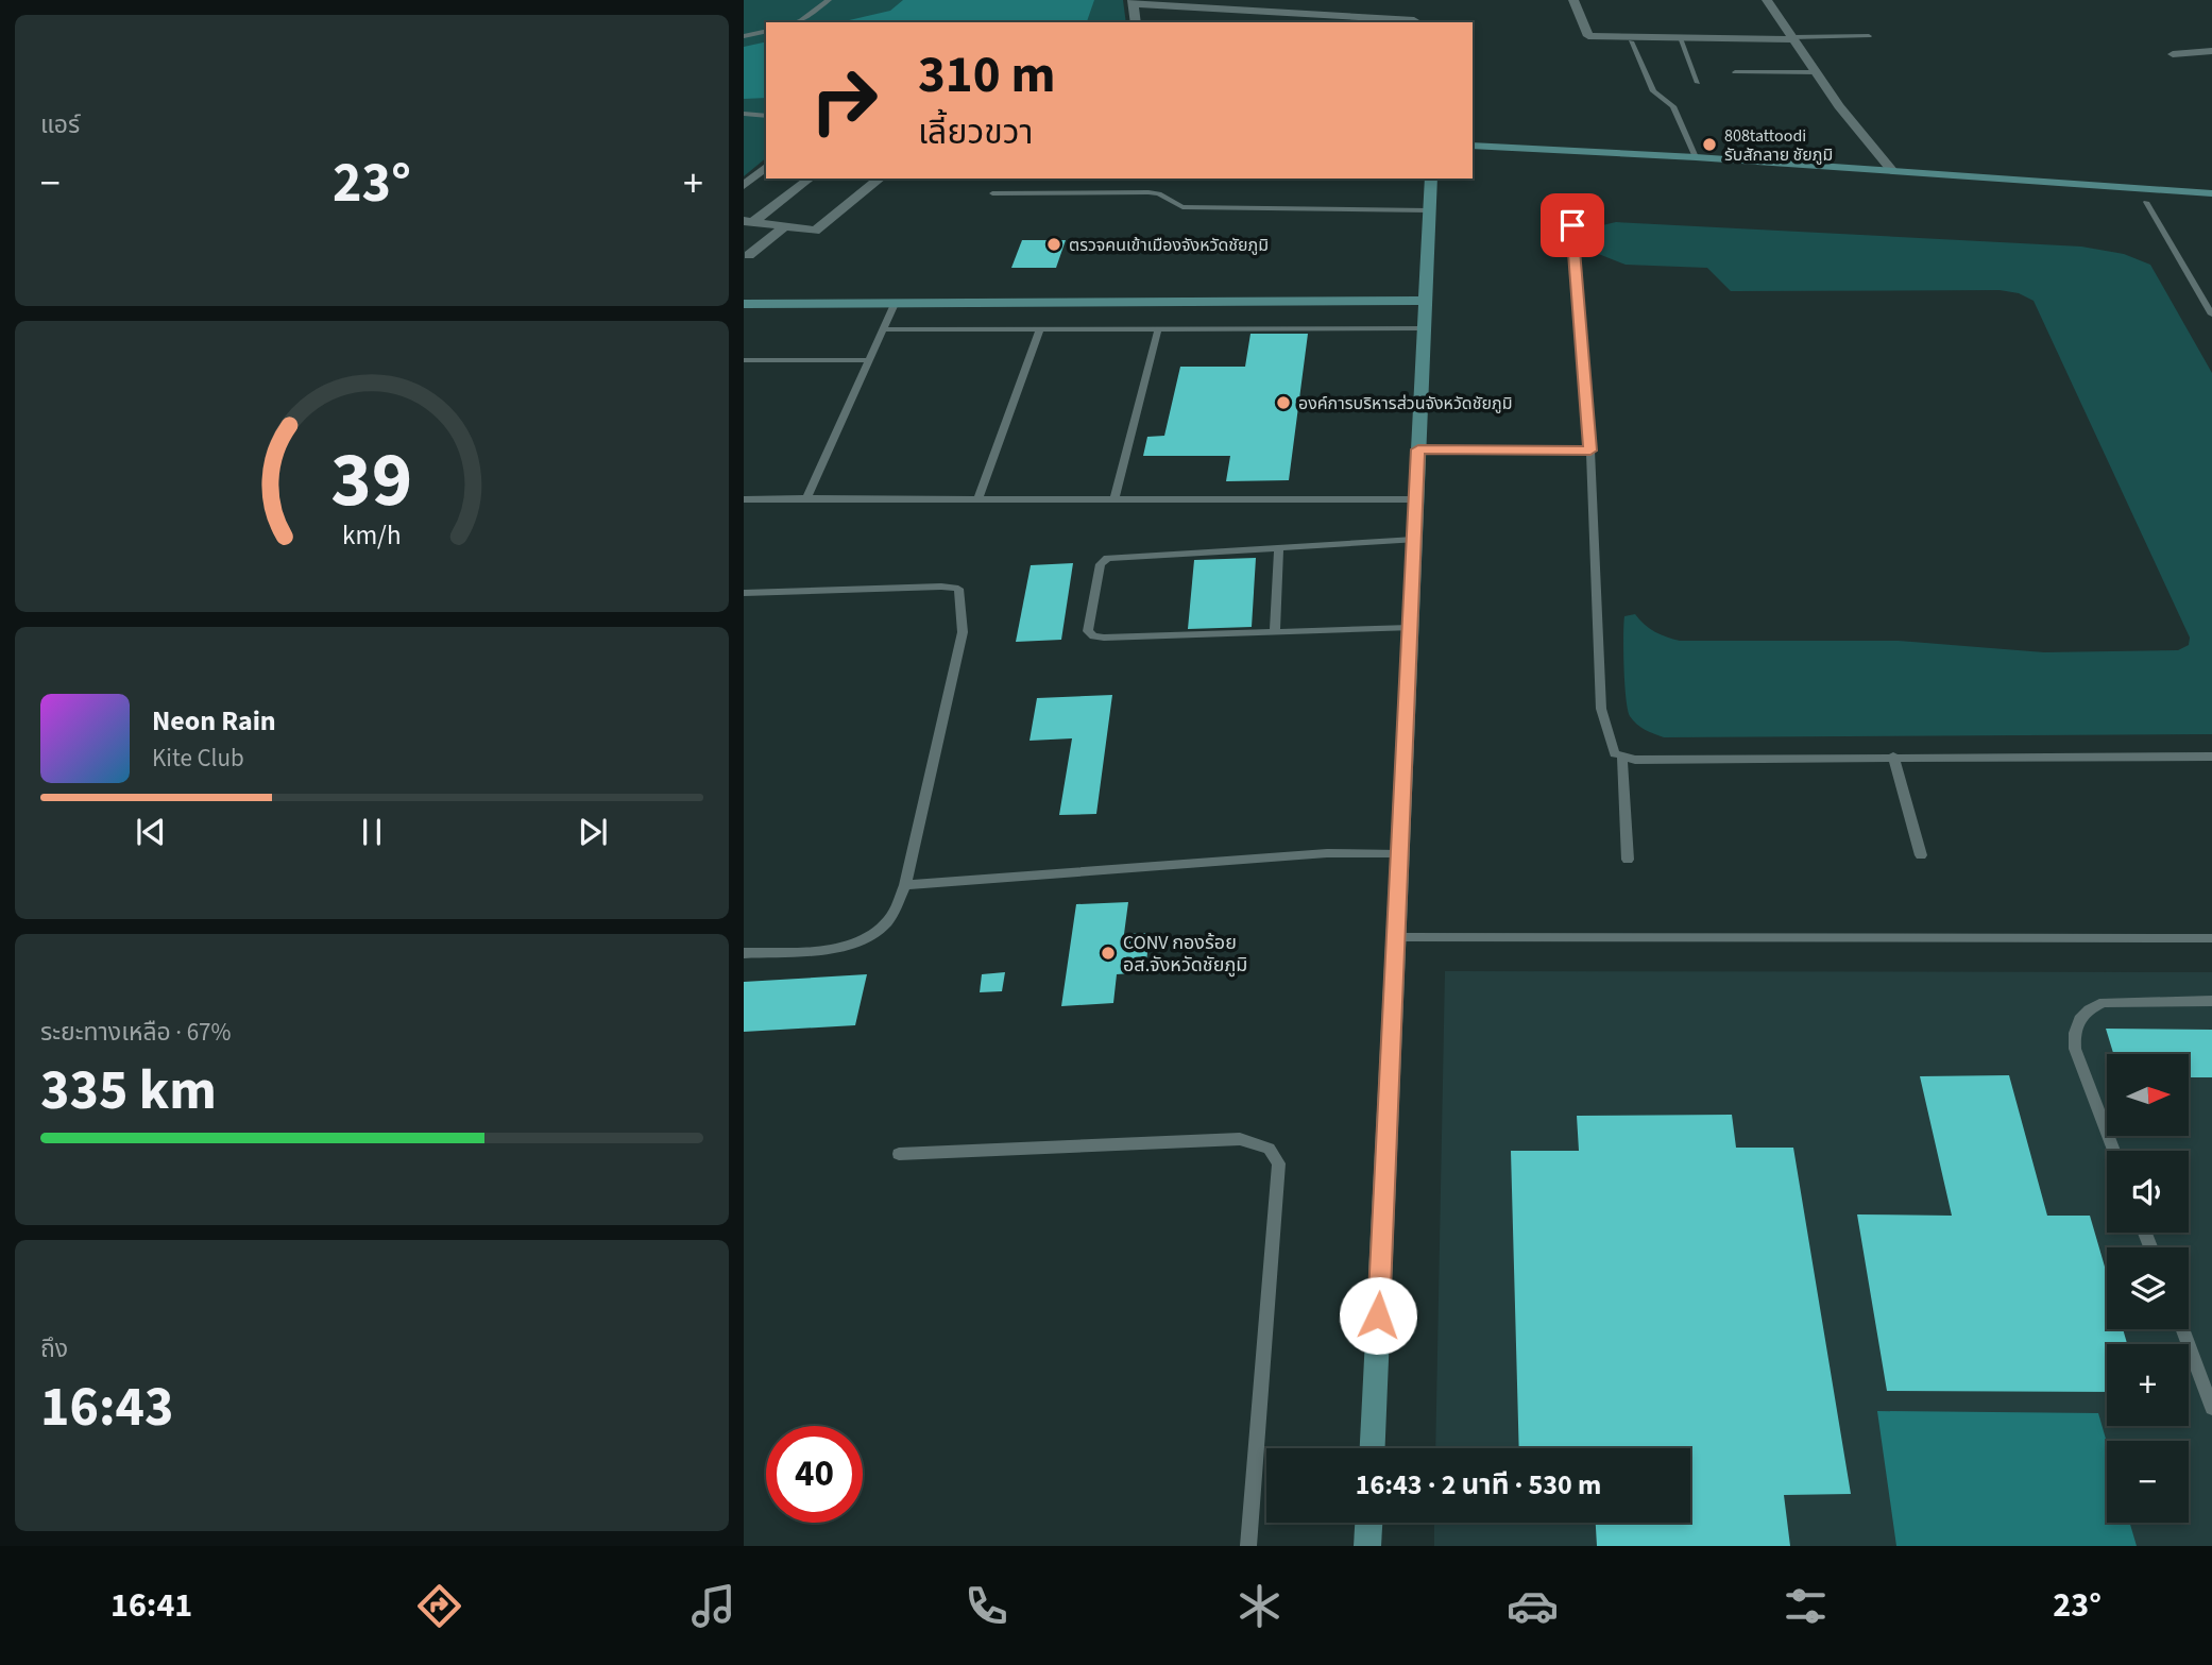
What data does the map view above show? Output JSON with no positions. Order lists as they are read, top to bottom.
{
  "places": [
    "808tattoodi รับสักลาย ชัยภูมิ",
    "ตรวจคนเข้าเมืองจังหวัดชัยภูมิ",
    "องค์การบริหารส่วนจังหวัดชัยภูมิ",
    "CONV กองร้อย อส.จังหวัดชัยภูมิ"
  ],
  "north": "right",
  "page": {
    "tile": [
      "แอร์",
      ["ระยะทางเหลือ · 67%", "335 km"],
      ["ถึง", "16:43"]
    ],
    "turn": ["310 m", "เลี้ยวขวา"],
    "heat": ["−", "23°", "+"],
    "song": ["Neon Rain", "Kite Club"],
    "map_buttons": ["+", "−"],
    "limit": "40",
    "trip": "16:43 · 2 นาที · 530 m",
    "tabs": ["16:41", "23°"],
    "gauge": ["39", "km/h"]
  }
}
